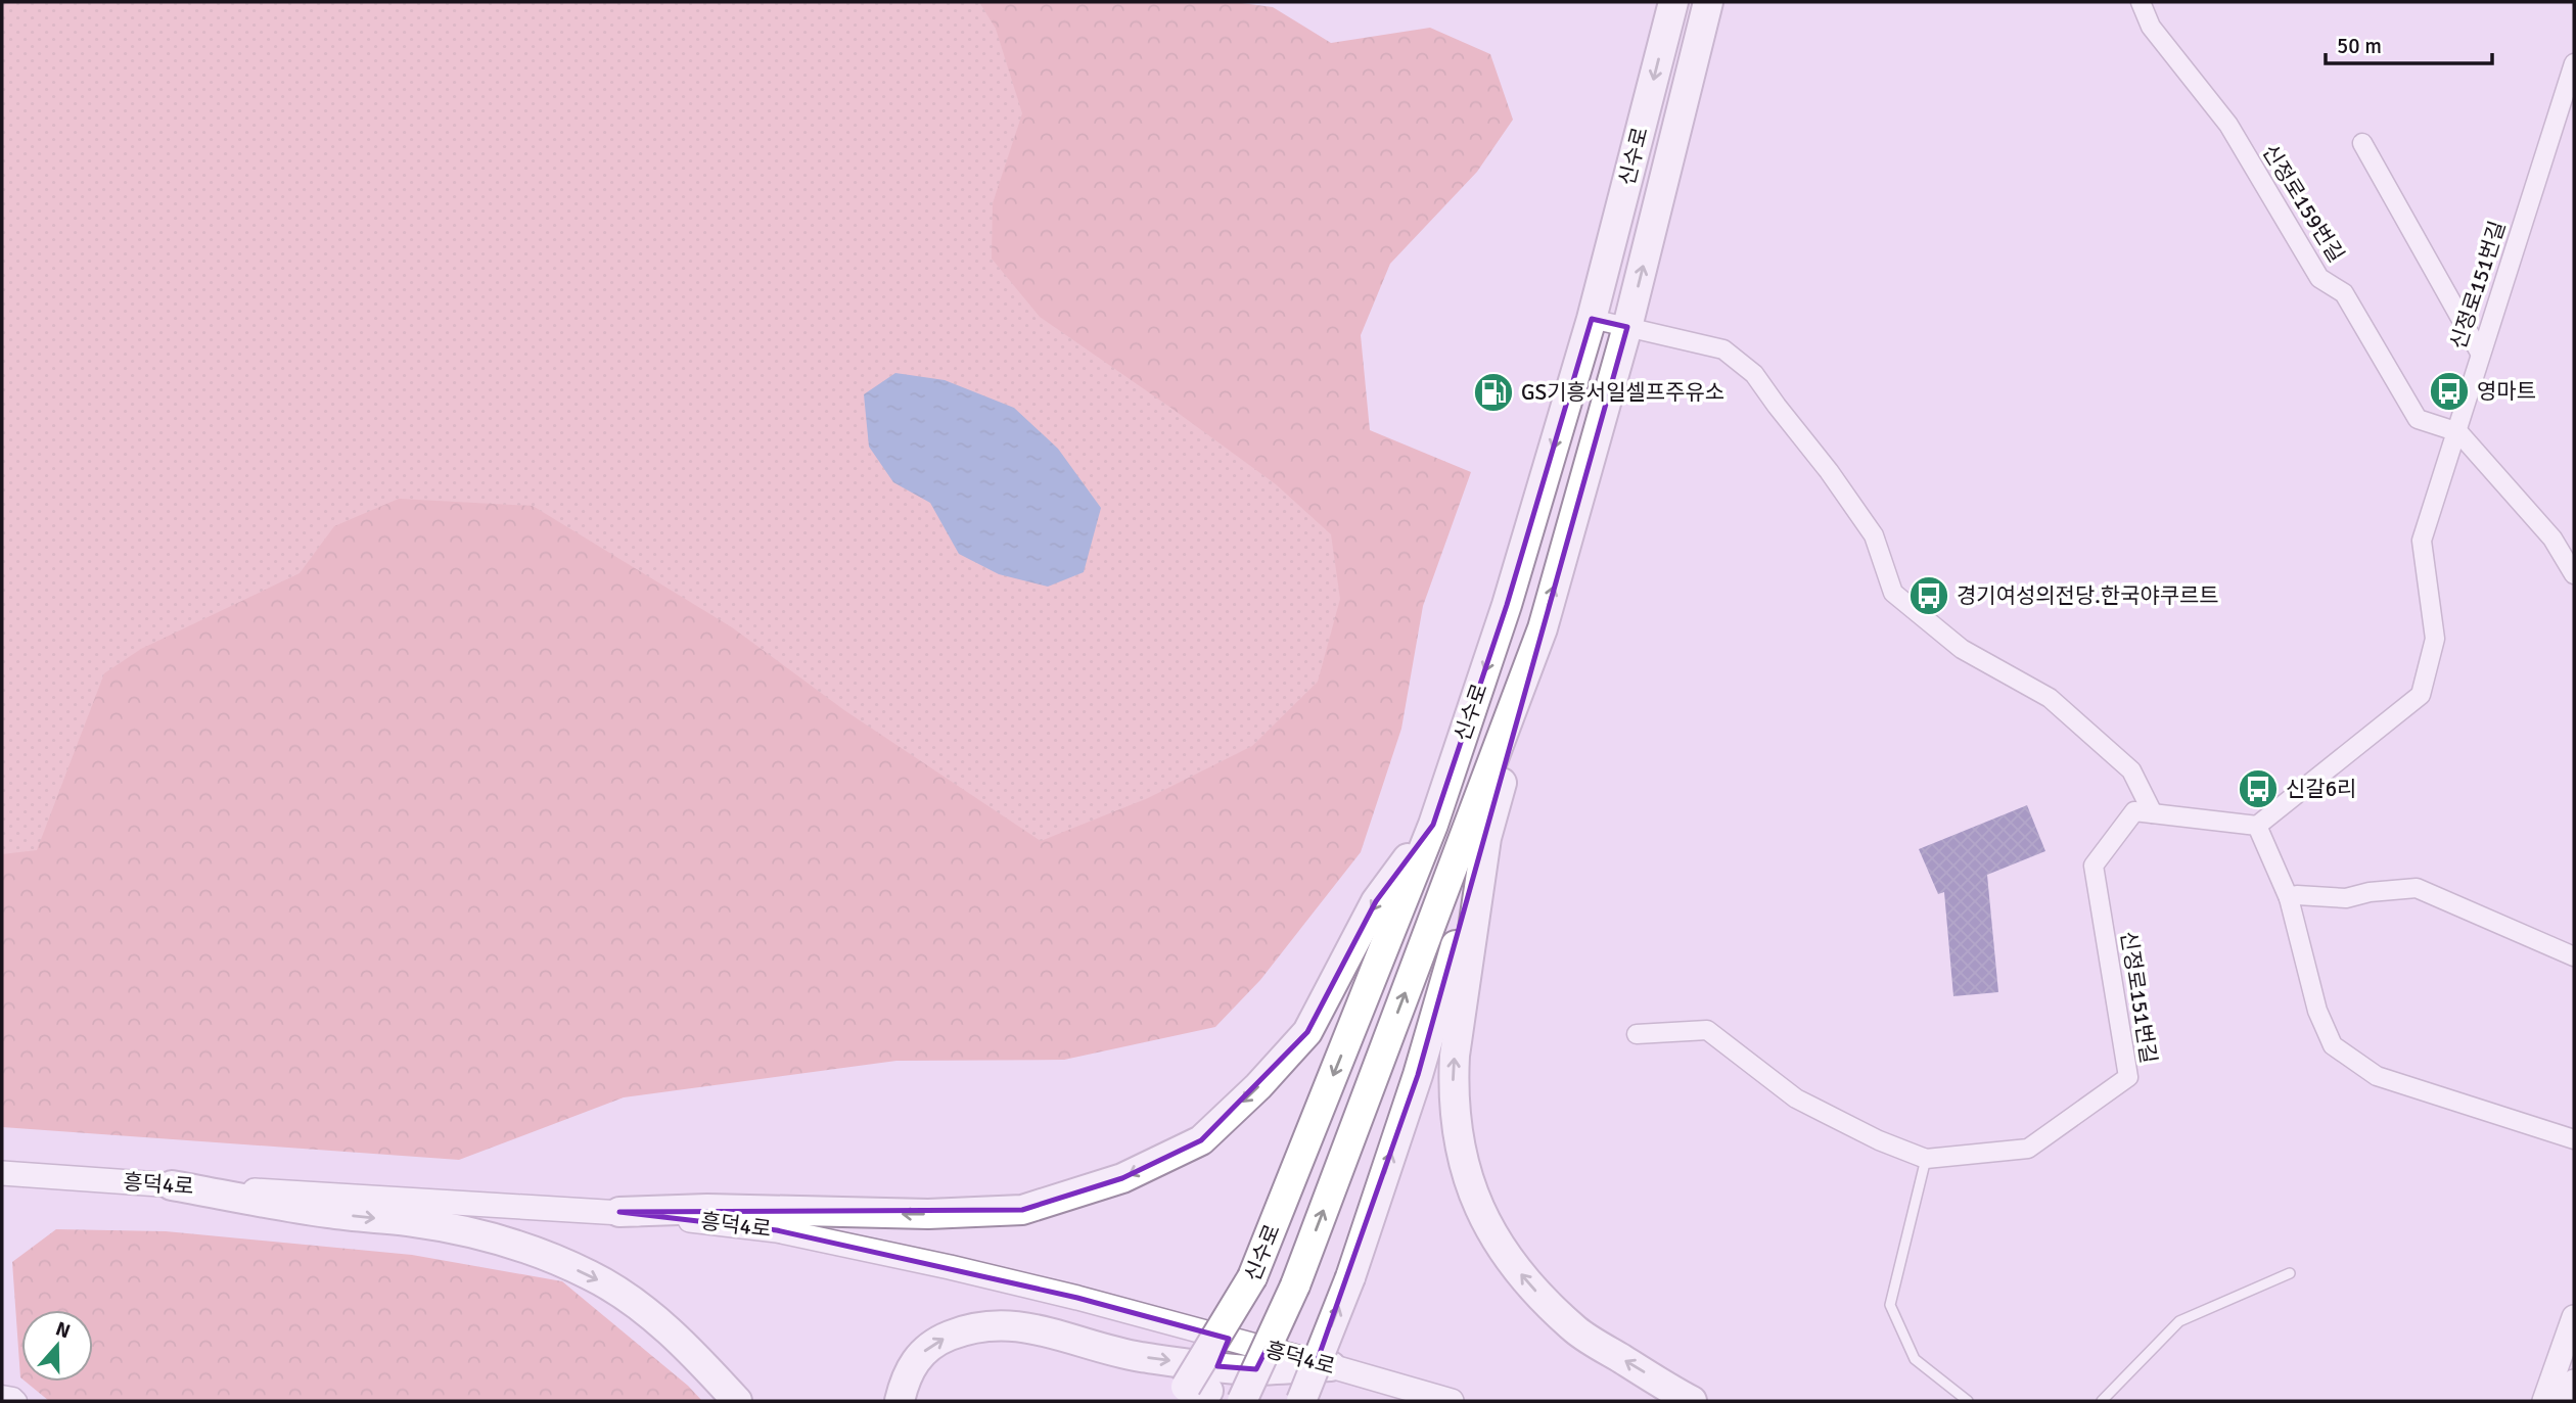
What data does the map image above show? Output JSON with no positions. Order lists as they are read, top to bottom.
{
  "streets": {
    "main road": ["신수로"],
    "street": ["신정로159번길", "신정로151번길", "흥덕4로"]
  },
  "crossings": [
    ["신정로159번길", "신정로151번길"]
  ],
  "places": {
    "bus stop": ["영마트", "경기여성의전당.한국야쿠르트", "신갈6리"],
    "fuel station": ["GS기흥서일셀프주유소"]
  },
  "scale_bar": "50 m",
  "north": "top"
}
